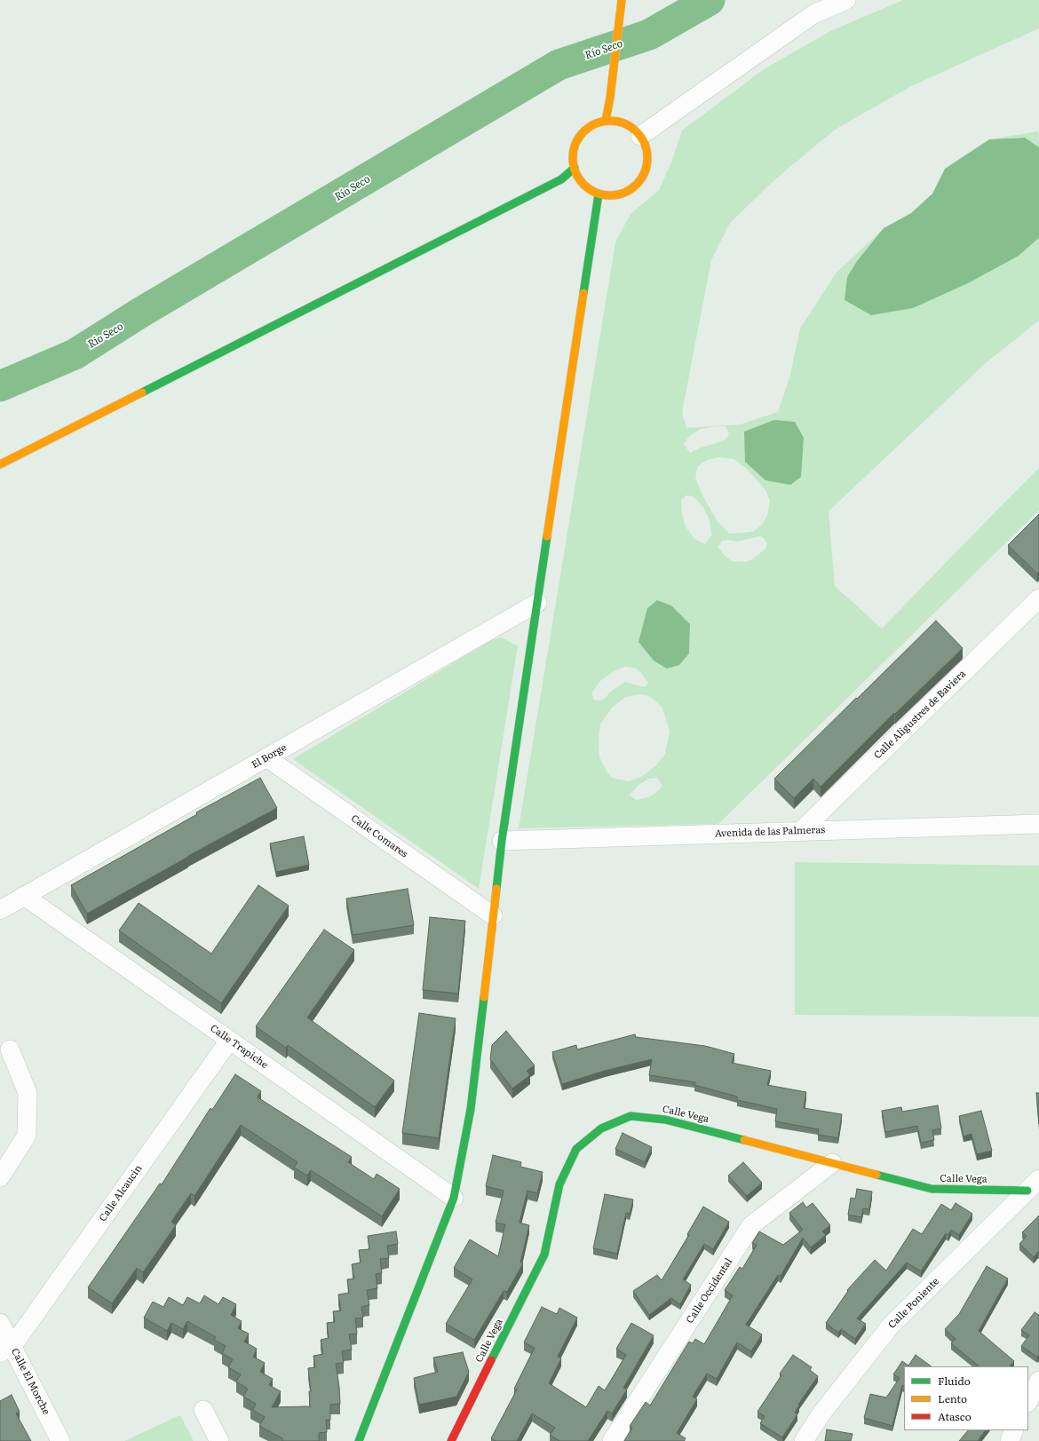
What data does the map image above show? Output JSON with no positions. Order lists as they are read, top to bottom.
{
  "streets": {
    "street": [
      "Calle Aligustres de Baviera",
      "El Borge",
      "Avenida de las Palmeras",
      "Calle Comares",
      "Calle Trapiche",
      "Calle Vega",
      "Calle Alcaucin",
      "Calle Occidental",
      "Calle Poniente",
      "Calle El Morche"
    ]
  },
  "crossings": [
    ["Calle Aligustres de Baviera", "Avenida de las Palmeras"],
    ["El Borge", "Calle Comares"],
    ["El Borge", "Calle Trapiche"],
    ["Calle Trapiche", "Calle Alcaucin"],
    ["Calle Vega", "Calle Occidental"],
    ["Calle Vega", "Calle Poniente"],
    ["Calle Alcaucin", "Calle El Morche"]
  ],
  "water": ["Río Seco"],
  "legend": ["Fluido", "Lento", "Atasco"]
}
